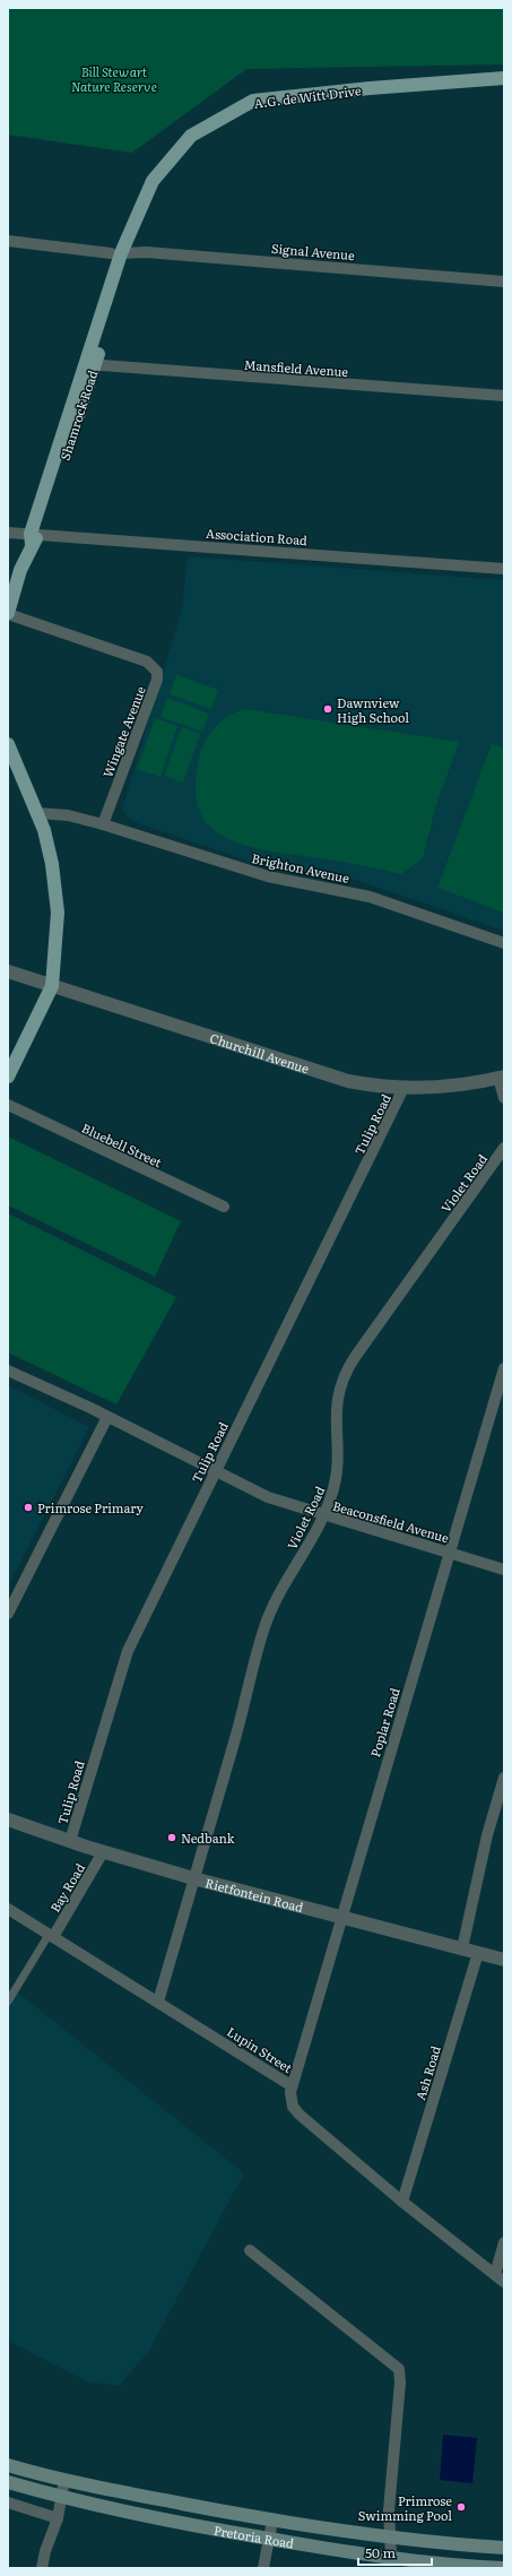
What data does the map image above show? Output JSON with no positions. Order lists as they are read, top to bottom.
{
  "streets": {
    "main road": ["A.G. de Witt Drive", "Shamrock Road", "Pretoria Road"],
    "street": [
      "Signal Avenue",
      "Mansfield Avenue",
      "Association Road",
      "Wingate Avenue",
      "Brighton Avenue",
      "Churchill Avenue",
      "Tulip Road",
      "Bluebell Street",
      "Violet Road",
      "Beaconsfield Avenue",
      "Poplar Road",
      "Bay Road",
      "Rietfontein Road",
      "Lupin Street",
      "Ash Road"
    ]
  },
  "crossings": [
    ["A.G. de Witt Drive", "Signal Avenue"],
    ["A.G. de Witt Drive", "Shamrock Road"],
    ["Mansfield Avenue", "Shamrock Road"],
    ["Shamrock Road", "Association Road"],
    ["Shamrock Road", "Wingate Avenue"],
    ["Wingate Avenue", "Brighton Avenue"],
    ["Churchill Avenue", "Tulip Road"],
    ["Tulip Road", "Beaconsfield Avenue"],
    ["Tulip Road", "Rietfontein Road"],
    ["Violet Road", "Beaconsfield Avenue"],
    ["Violet Road", "Rietfontein Road"],
    ["Violet Road", "Lupin Street"],
    ["Beaconsfield Avenue", "Poplar Road"],
    ["Poplar Road", "Rietfontein Road"],
    ["Poplar Road", "Lupin Street"],
    ["Bay Road", "Rietfontein Road"],
    ["Bay Road", "Lupin Street"],
    ["Rietfontein Road", "Ash Road"],
    ["Lupin Street", "Ash Road"]
  ],
  "parks": ["Bill Stewart Nature Reserve"],
  "places": [
    "Dawnview High School",
    "Primrose Primary",
    "Nedbank",
    "Primrose Swimming Pool"
  ],
  "scale_bar": "50 m"
}
